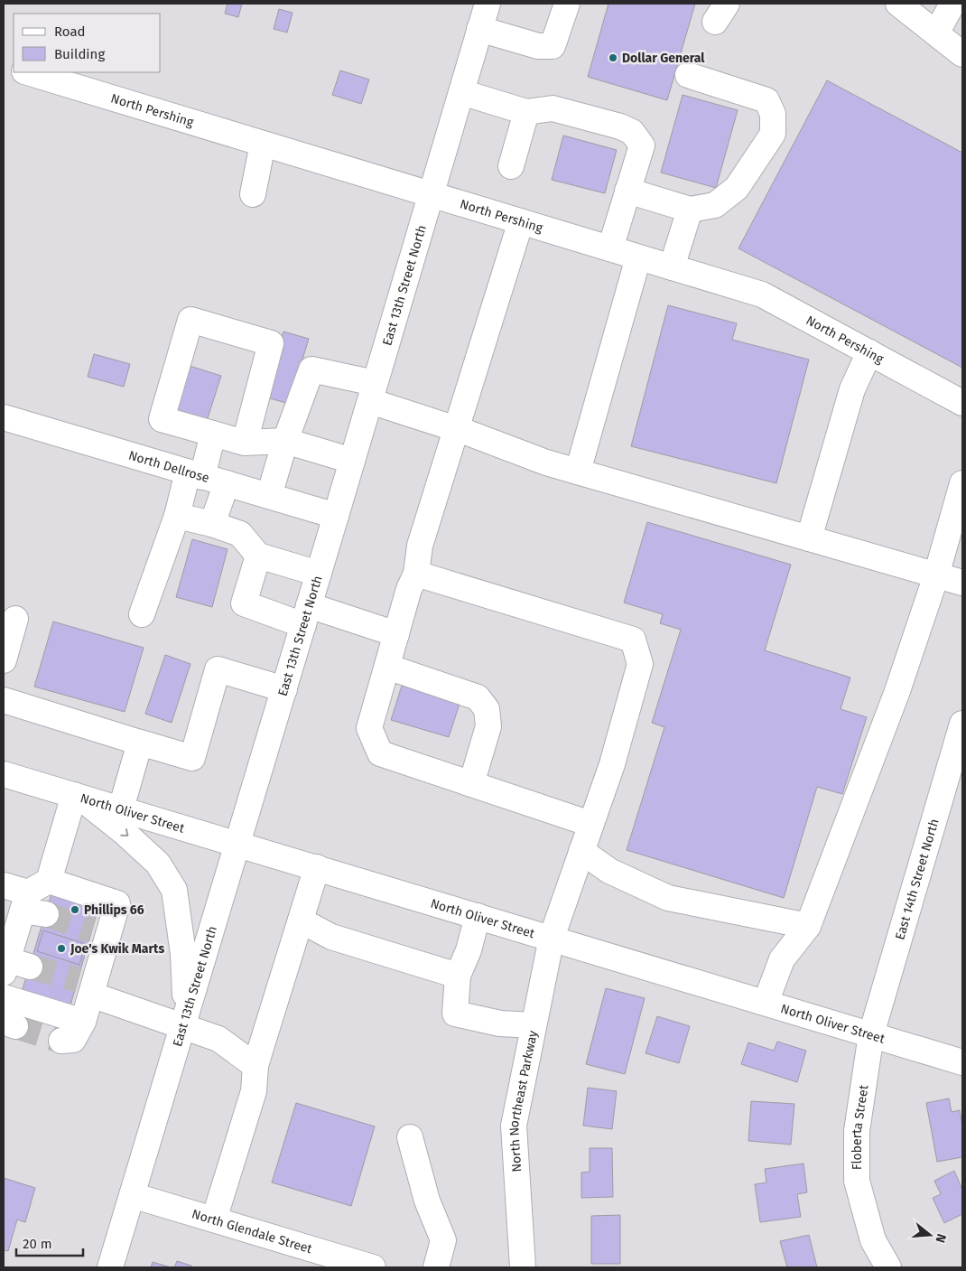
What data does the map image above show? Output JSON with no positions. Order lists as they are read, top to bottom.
{
  "streets": {
    "street": [
      "North Pershing",
      "East 13th Street North",
      "North Dellrose",
      "North Oliver Street",
      "East 14th Street North",
      "North Northeast Parkway",
      "Floberta Street",
      "North Glendale Street"
    ]
  },
  "crossings": [
    ["North Pershing", "East 13th Street North"],
    ["East 13th Street North", "North Dellrose"],
    ["East 13th Street North", "North Oliver Street"],
    ["East 13th Street North", "North Glendale Street"],
    ["North Oliver Street", "East 14th Street North"],
    ["North Oliver Street", "North Northeast Parkway"],
    ["North Oliver Street", "Floberta Street"],
    ["East 14th Street North", "Floberta Street"]
  ],
  "places": ["Dollar General", "Phillips 66", "Joe's Kwik Marts"],
  "legend": ["Road", "Building"],
  "scale_bar": "20 m",
  "north": "right"
}
